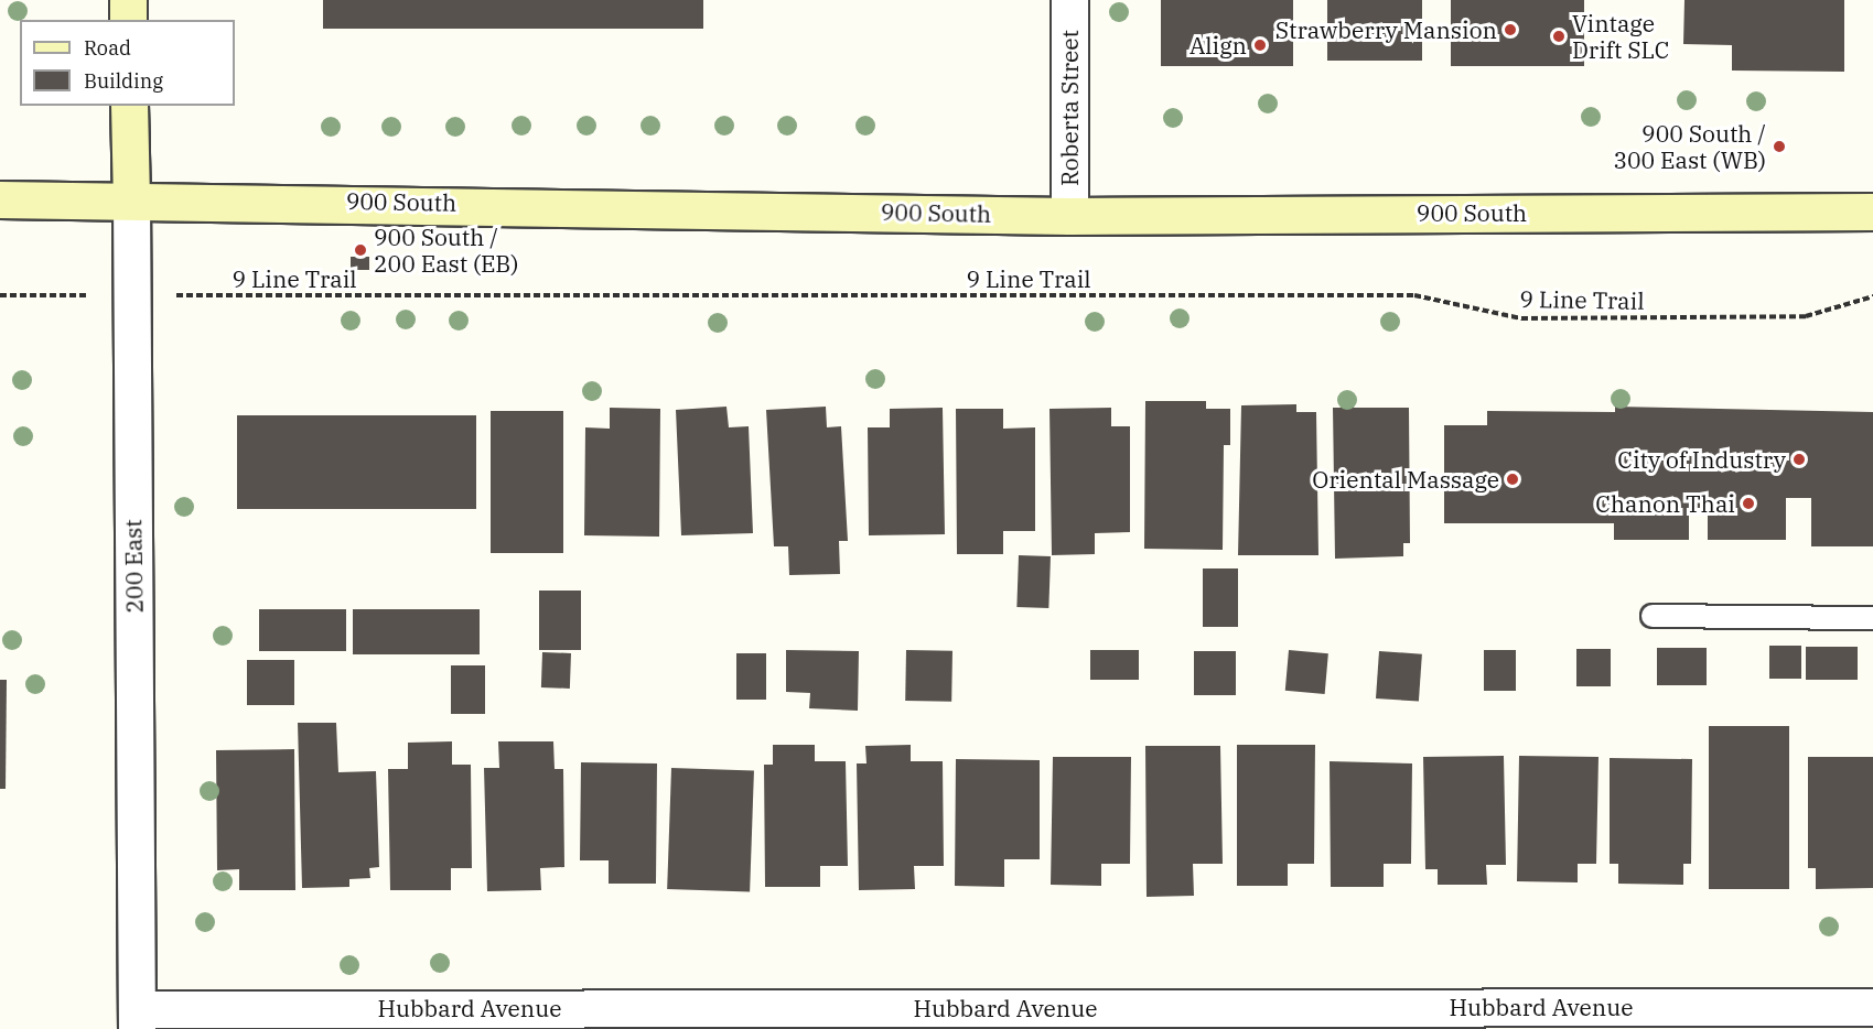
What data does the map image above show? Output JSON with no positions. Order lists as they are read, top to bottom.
{
  "streets": {
    "street": [
      "Roberta Street",
      "900 South",
      "200 East",
      "Hubbard Avenue"
    ],
    "path": ["9 Line Trail"]
  },
  "crossings": [
    ["Roberta Street", "900 South"],
    ["900 South", "200 East"],
    ["200 East", "Hubbard Avenue"]
  ],
  "places": [
    "Strawberry Mansion",
    "Vintage Drift SLC",
    "Align",
    "900 South / 300 East (WB)",
    "900 South / 200 East (EB)",
    "City of Industry",
    "Oriental Massage",
    "Chanon Thai"
  ],
  "legend": ["Road", "Building"]
}
